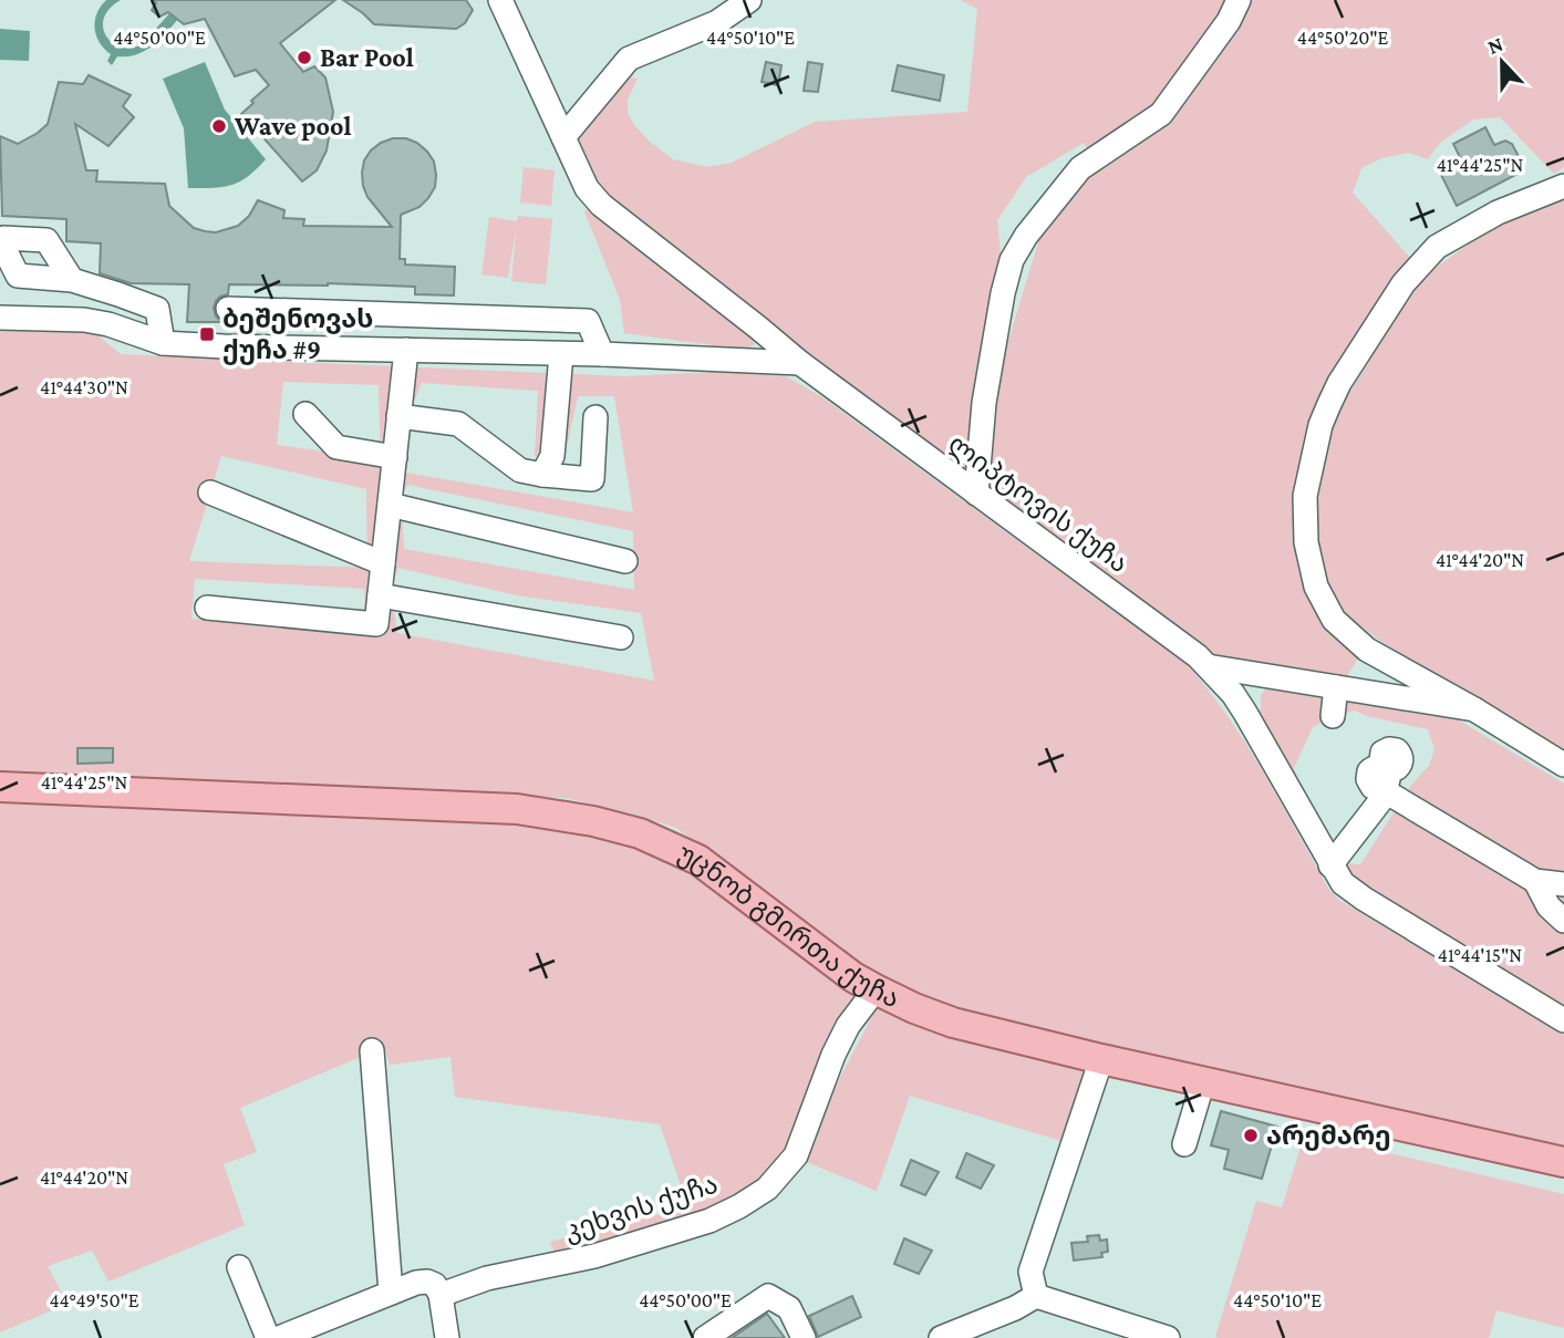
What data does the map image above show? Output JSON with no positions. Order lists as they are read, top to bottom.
{
  "streets": {
    "main road": ["უცნობ გმირთა ქუჩა"],
    "street": ["ლიპტოვის ქუჩა", "კეხვის ქუჩა"]
  },
  "crossings": [
    ["უცნობ გმირთა ქუჩა", "კეხვის ქუჩა"]
  ],
  "places": {
    "other": ["Bar Pool", "Wave pool", "არემარე"],
    "transit": ["ბეშენოვას ქუჩა #9"]
  },
  "north": "top",
  "coordinates": [
    "44°50'20\"E",
    "44°50'00\"E",
    "44°50'10\"E",
    "41°44'25\"N",
    "41°44'30\"N",
    "41°44'20\"N",
    "41°44'15\"N",
    "44°49'50\"E"
  ]
}
